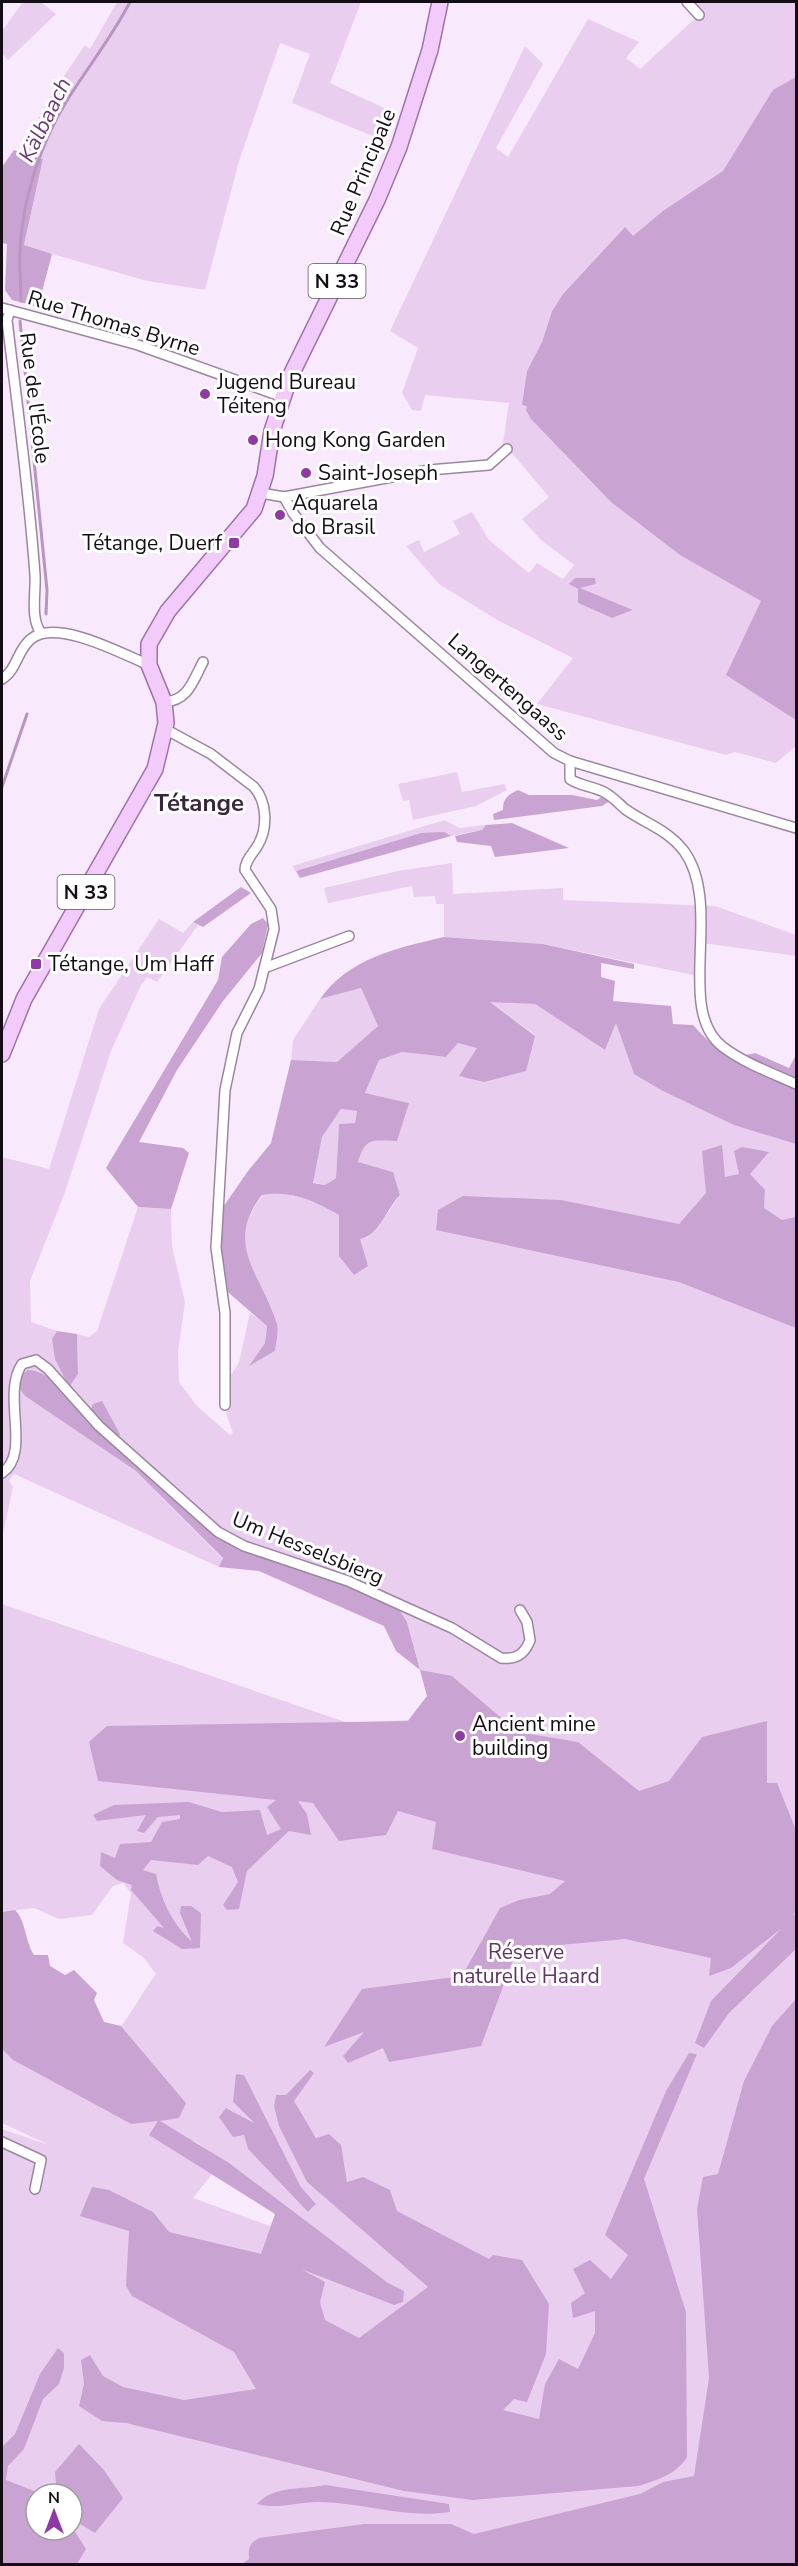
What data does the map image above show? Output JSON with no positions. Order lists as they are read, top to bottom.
{
  "streets": {
    "main road": ["Rue Principale", "N 33"],
    "street": [
      "Rue Thomas Byrne",
      "Rue de l'École",
      "Langertengaass",
      "Um Hesselsbierg"
    ]
  },
  "crossings": [
    ["Rue Principale", "N 33"],
    ["Rue Principale", "Rue Thomas Byrne"],
    ["Rue Thomas Byrne", "Rue de l'École"]
  ],
  "districts": ["Tétange"],
  "water": ["Kälbaach"],
  "parks": ["Réserve naturelle Haard"],
  "places": {
    "other": [
      "Jugend Bureau Téiteng",
      "Hong Kong Garden",
      "Saint-Joseph",
      "Aquarela do Brasil",
      "Ancient mine building"
    ],
    "transit": ["Tétange, Duerf", "Tétange, Um Haff"]
  },
  "north": "top"
}
